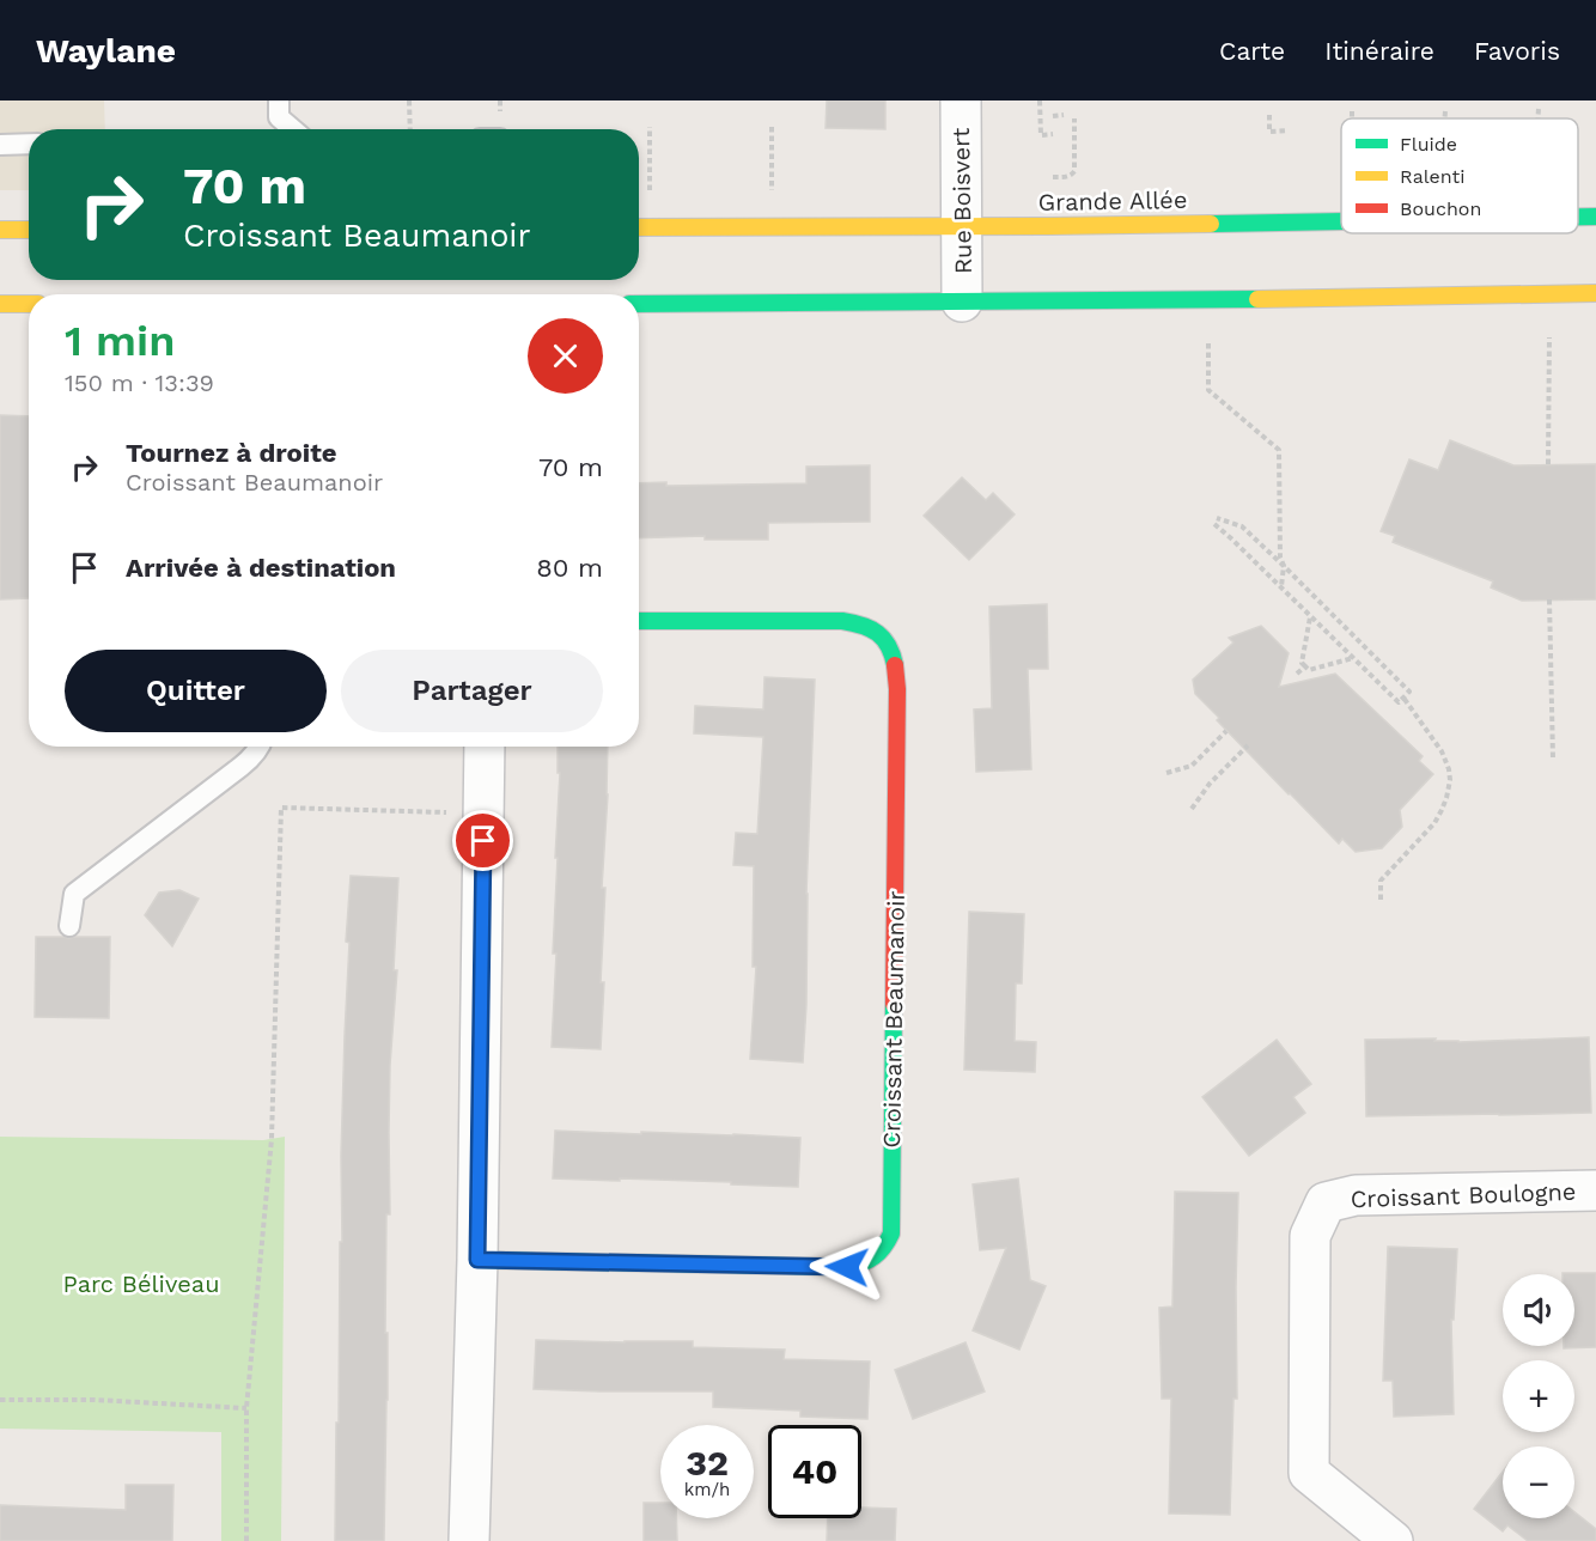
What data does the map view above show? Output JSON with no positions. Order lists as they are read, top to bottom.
{
  "streets": {
    "main road": ["Grande Allée", "Croissant Beaumanoir"],
    "street": ["Rue Boisvert", "Croissant Boulogne"]
  },
  "crossings": [
    ["Rue Boisvert", "Grande Allée"]
  ],
  "parks": ["Parc Béliveau"],
  "legend": ["Fluide", "Ralenti", "Bouchon"],
  "page": {
    "header": "Waylane",
    "nav": ["Carte", "Itinéraire", "Favoris"],
    "turn": ["70 m", "Croissant Beaumanoir"],
    "heading": ["1 min", "150 m · 13:39"],
    "list": [
      {
        "name": "Tournez à droite",
        "note": "Croissant Beaumanoir",
        "value": "70 m"
      },
      {
        "name": "Arrivée à destination",
        "value": "80 m"
      }
    ],
    "buttons": ["Quitter", "Partager"],
    "map_buttons": ["+", "−"],
    "speed": "32 km/h",
    "limit": "40"
  }
}
